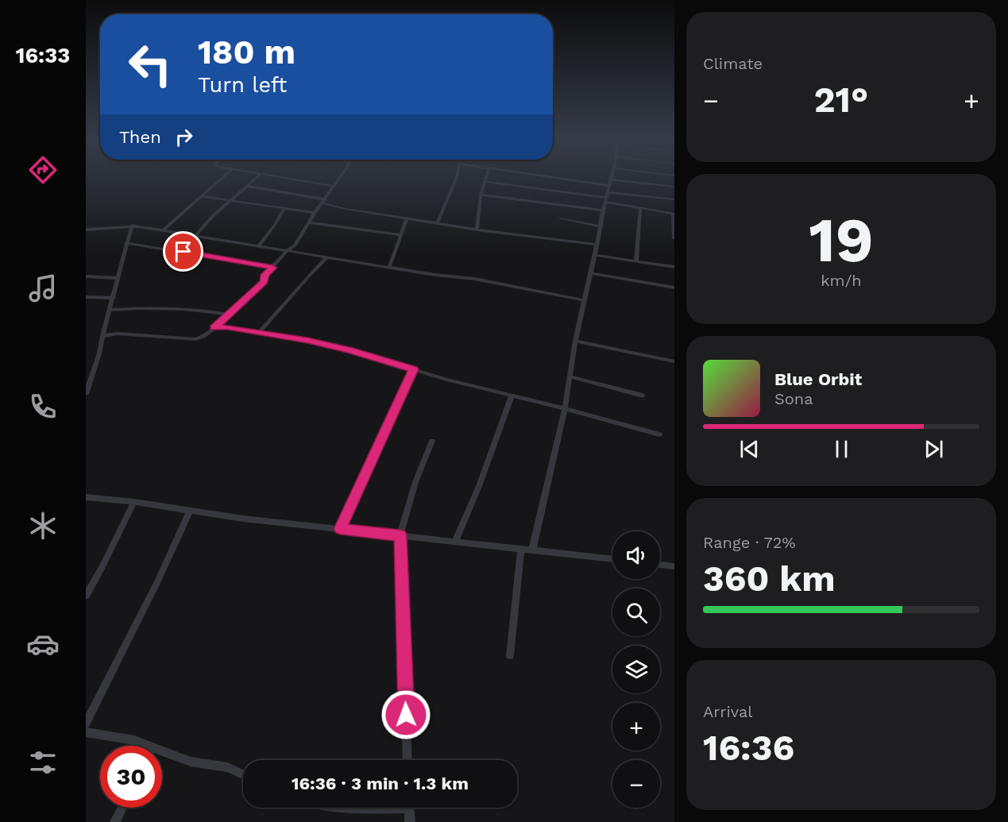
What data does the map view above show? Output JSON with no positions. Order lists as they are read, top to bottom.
{
  "page": {
    "tabs": "16:33",
    "tile": [
      "Climate",
      ["19", "km/h"],
      ["Range · 72%", "360 km"],
      ["Arrival", "16:36"]
    ],
    "turn": ["180 m", "Turn left"],
    "heat": ["−", "21°", "+"],
    "then": "Then",
    "song": ["Blue Orbit", "Sona"],
    "map_buttons": ["+", "−"],
    "limit": "30",
    "trip": "16:36 · 3 min · 1.3 km"
  }
}
